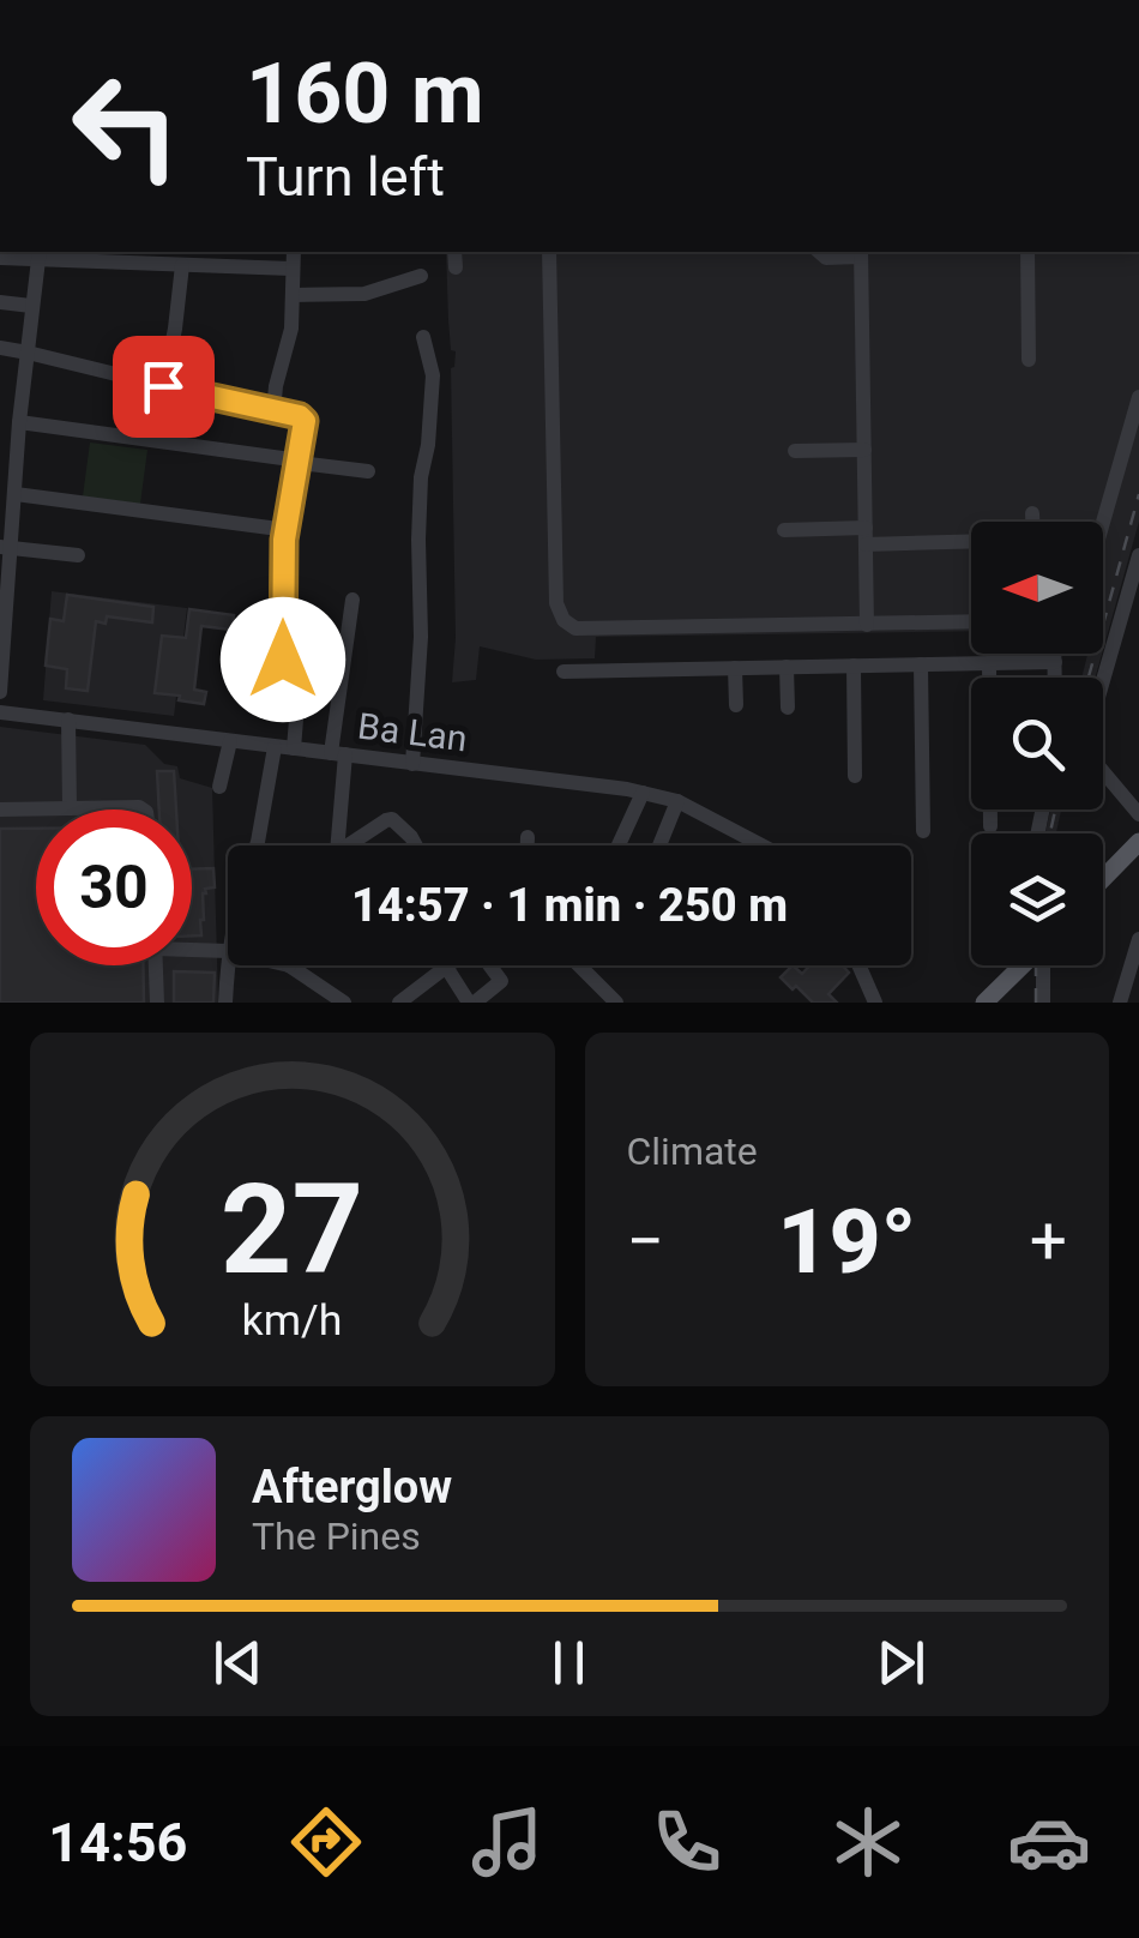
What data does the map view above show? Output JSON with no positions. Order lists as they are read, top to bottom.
{
  "streets": {
    "street": ["Ba Lan"]
  },
  "north": "left",
  "page": {
    "turn": ["160 m", "Turn left"],
    "limit": "30",
    "trip": "14:57 · 1 min · 250 m",
    "tile": "Climate",
    "heat": ["−", "19°", "+"],
    "song": ["Afterglow", "The Pines"],
    "tabs": "14:56",
    "gauge": ["27", "km/h"]
  }
}
